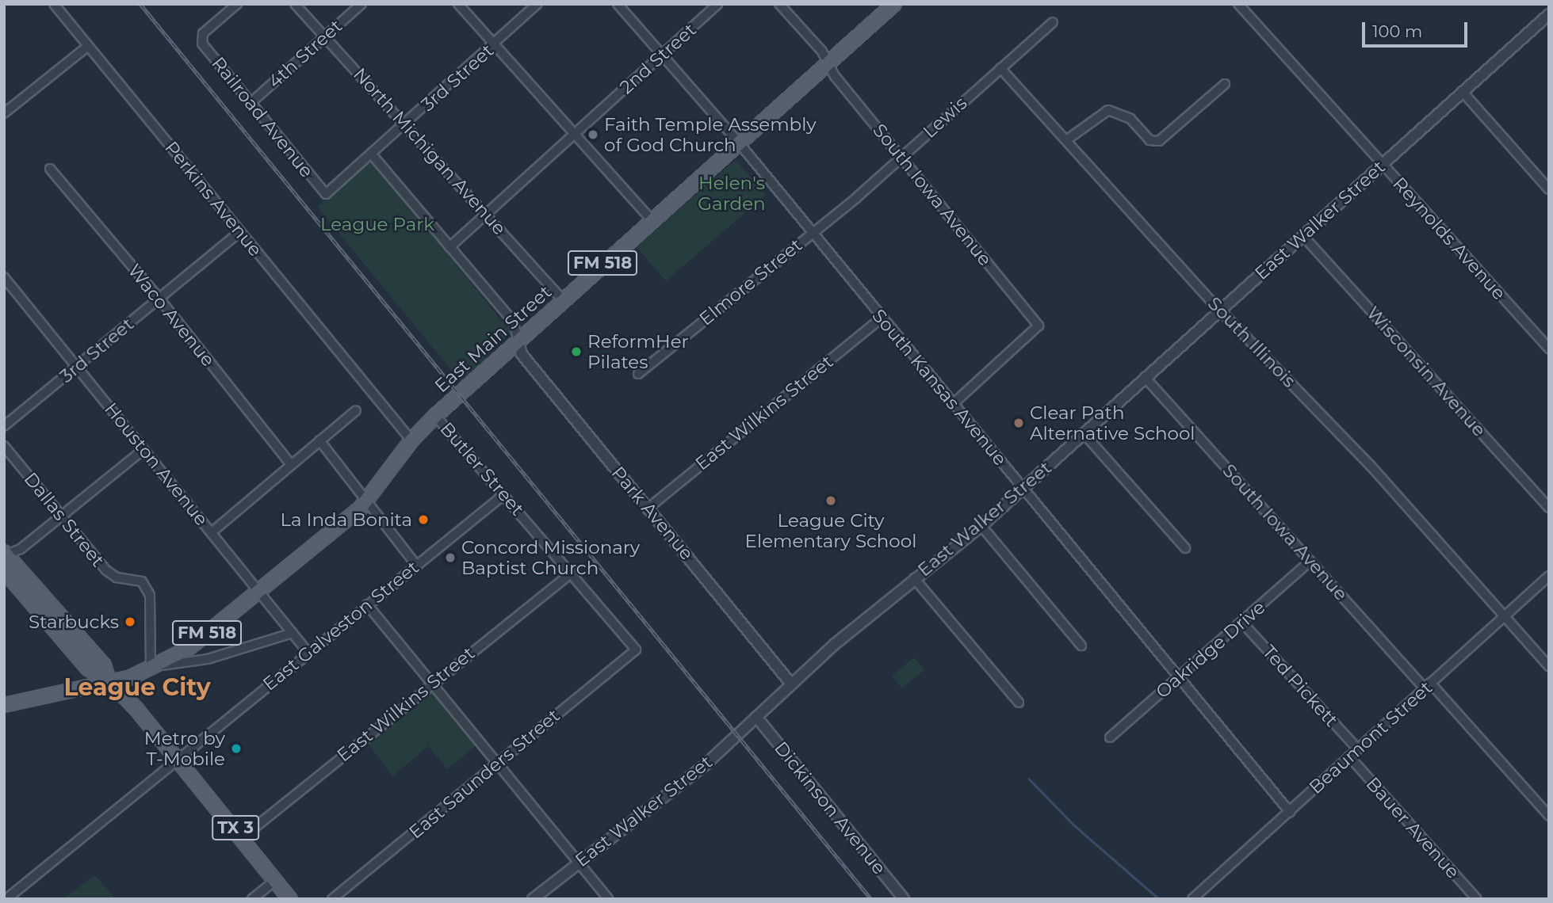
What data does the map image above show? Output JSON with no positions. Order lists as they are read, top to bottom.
{
  "streets": {
    "main road": ["FM 518", "East Main Street", "TX 3"],
    "street": [
      "4th Street",
      "2nd Street",
      "3rd Street",
      "Railroad Avenue",
      "Lewis",
      "North Michigan Avenue",
      "South Iowa Avenue",
      "Perkins Avenue",
      "East Walker Street",
      "Reynolds Avenue",
      "Elmore Street",
      "Waco Avenue",
      "South Illinois",
      "Wisconsin Avenue",
      "South Kansas Avenue",
      "East Wilkins Street",
      "Houston Avenue",
      "Butler Street",
      "Park Avenue",
      "Dallas Street",
      "East Galveston Street",
      "Oakridge Drive",
      "Ted Pickett",
      "Beaumont Street",
      "East Saunders Street",
      "Dickinson Avenue",
      "Bauer Avenue"
    ]
  },
  "crossings": [
    ["4th Street", "Railroad Avenue"],
    ["4th Street", "North Michigan Avenue"],
    ["2nd Street", "North Michigan Avenue"],
    ["2nd Street", "South Kansas Avenue"],
    ["3rd Street", "Railroad Avenue"],
    ["3rd Street", "North Michigan Avenue"],
    ["3rd Street", "Perkins Avenue"],
    ["3rd Street", "Waco Avenue"],
    ["3rd Street", "Houston Avenue"],
    ["Lewis", "South Iowa Avenue"],
    ["Lewis", "Elmore Street"],
    ["Lewis", "South Illinois"],
    ["Lewis", "South Kansas Avenue"],
    ["North Michigan Avenue", "East Main Street"],
    ["South Iowa Avenue", "East Walker Street"],
    ["South Iowa Avenue", "East Main Street"],
    ["South Iowa Avenue", "South Kansas Avenue"],
    ["South Iowa Avenue", "Oakridge Drive"],
    ["South Iowa Avenue", "Beaumont Street"],
    ["Perkins Avenue", "East Main Street"],
    ["East Walker Street", "Reynolds Avenue"],
    ["East Walker Street", "South Illinois"],
    ["East Walker Street", "Wisconsin Avenue"],
    ["East Walker Street", "South Kansas Avenue"],
    ["East Walker Street", "Park Avenue"],
    ["East Walker Street", "Dickinson Avenue"],
    ["FM 518", "East Main Street"],
    ["FM 518", "TX 3"],
    ["Elmore Street", "South Kansas Avenue"],
    ["East Main Street", "South Kansas Avenue"],
    ["East Main Street", "Houston Avenue"],
    ["East Main Street", "Butler Street"],
    ["East Main Street", "Park Avenue"],
    ["East Main Street", "Dallas Street"],
    ["East Main Street", "TX 3"],
    ["South Illinois", "Beaumont Street"],
    ["South Kansas Avenue", "East Wilkins Street"],
    ["South Kansas Avenue", "Oakridge Drive"],
    ["South Kansas Avenue", "Beaumont Street"],
    ["East Wilkins Street", "Butler Street"],
    ["East Wilkins Street", "Park Avenue"],
    ["East Wilkins Street", "TX 3"],
    ["Houston Avenue", "East Galveston Street"],
    ["Butler Street", "East Galveston Street"],
    ["Butler Street", "East Saunders Street"],
    ["East Galveston Street", "TX 3"],
    ["Oakridge Drive", "Ted Pickett"],
    ["Ted Pickett", "Beaumont Street"],
    ["Beaumont Street", "Bauer Avenue"]
  ],
  "districts": ["League City"],
  "parks": ["Helen's Garden", "League Park"],
  "places": [
    "Faith Temple Assembly of God Church",
    "ReformHer Pilates",
    "Clear Path Alternative School",
    "League City Elementary School",
    "La Inda Bonita",
    "Concord Missionary Baptist Church",
    "Starbucks",
    "Metro by T-Mobile"
  ],
  "scale_bar": "100 m"
}
